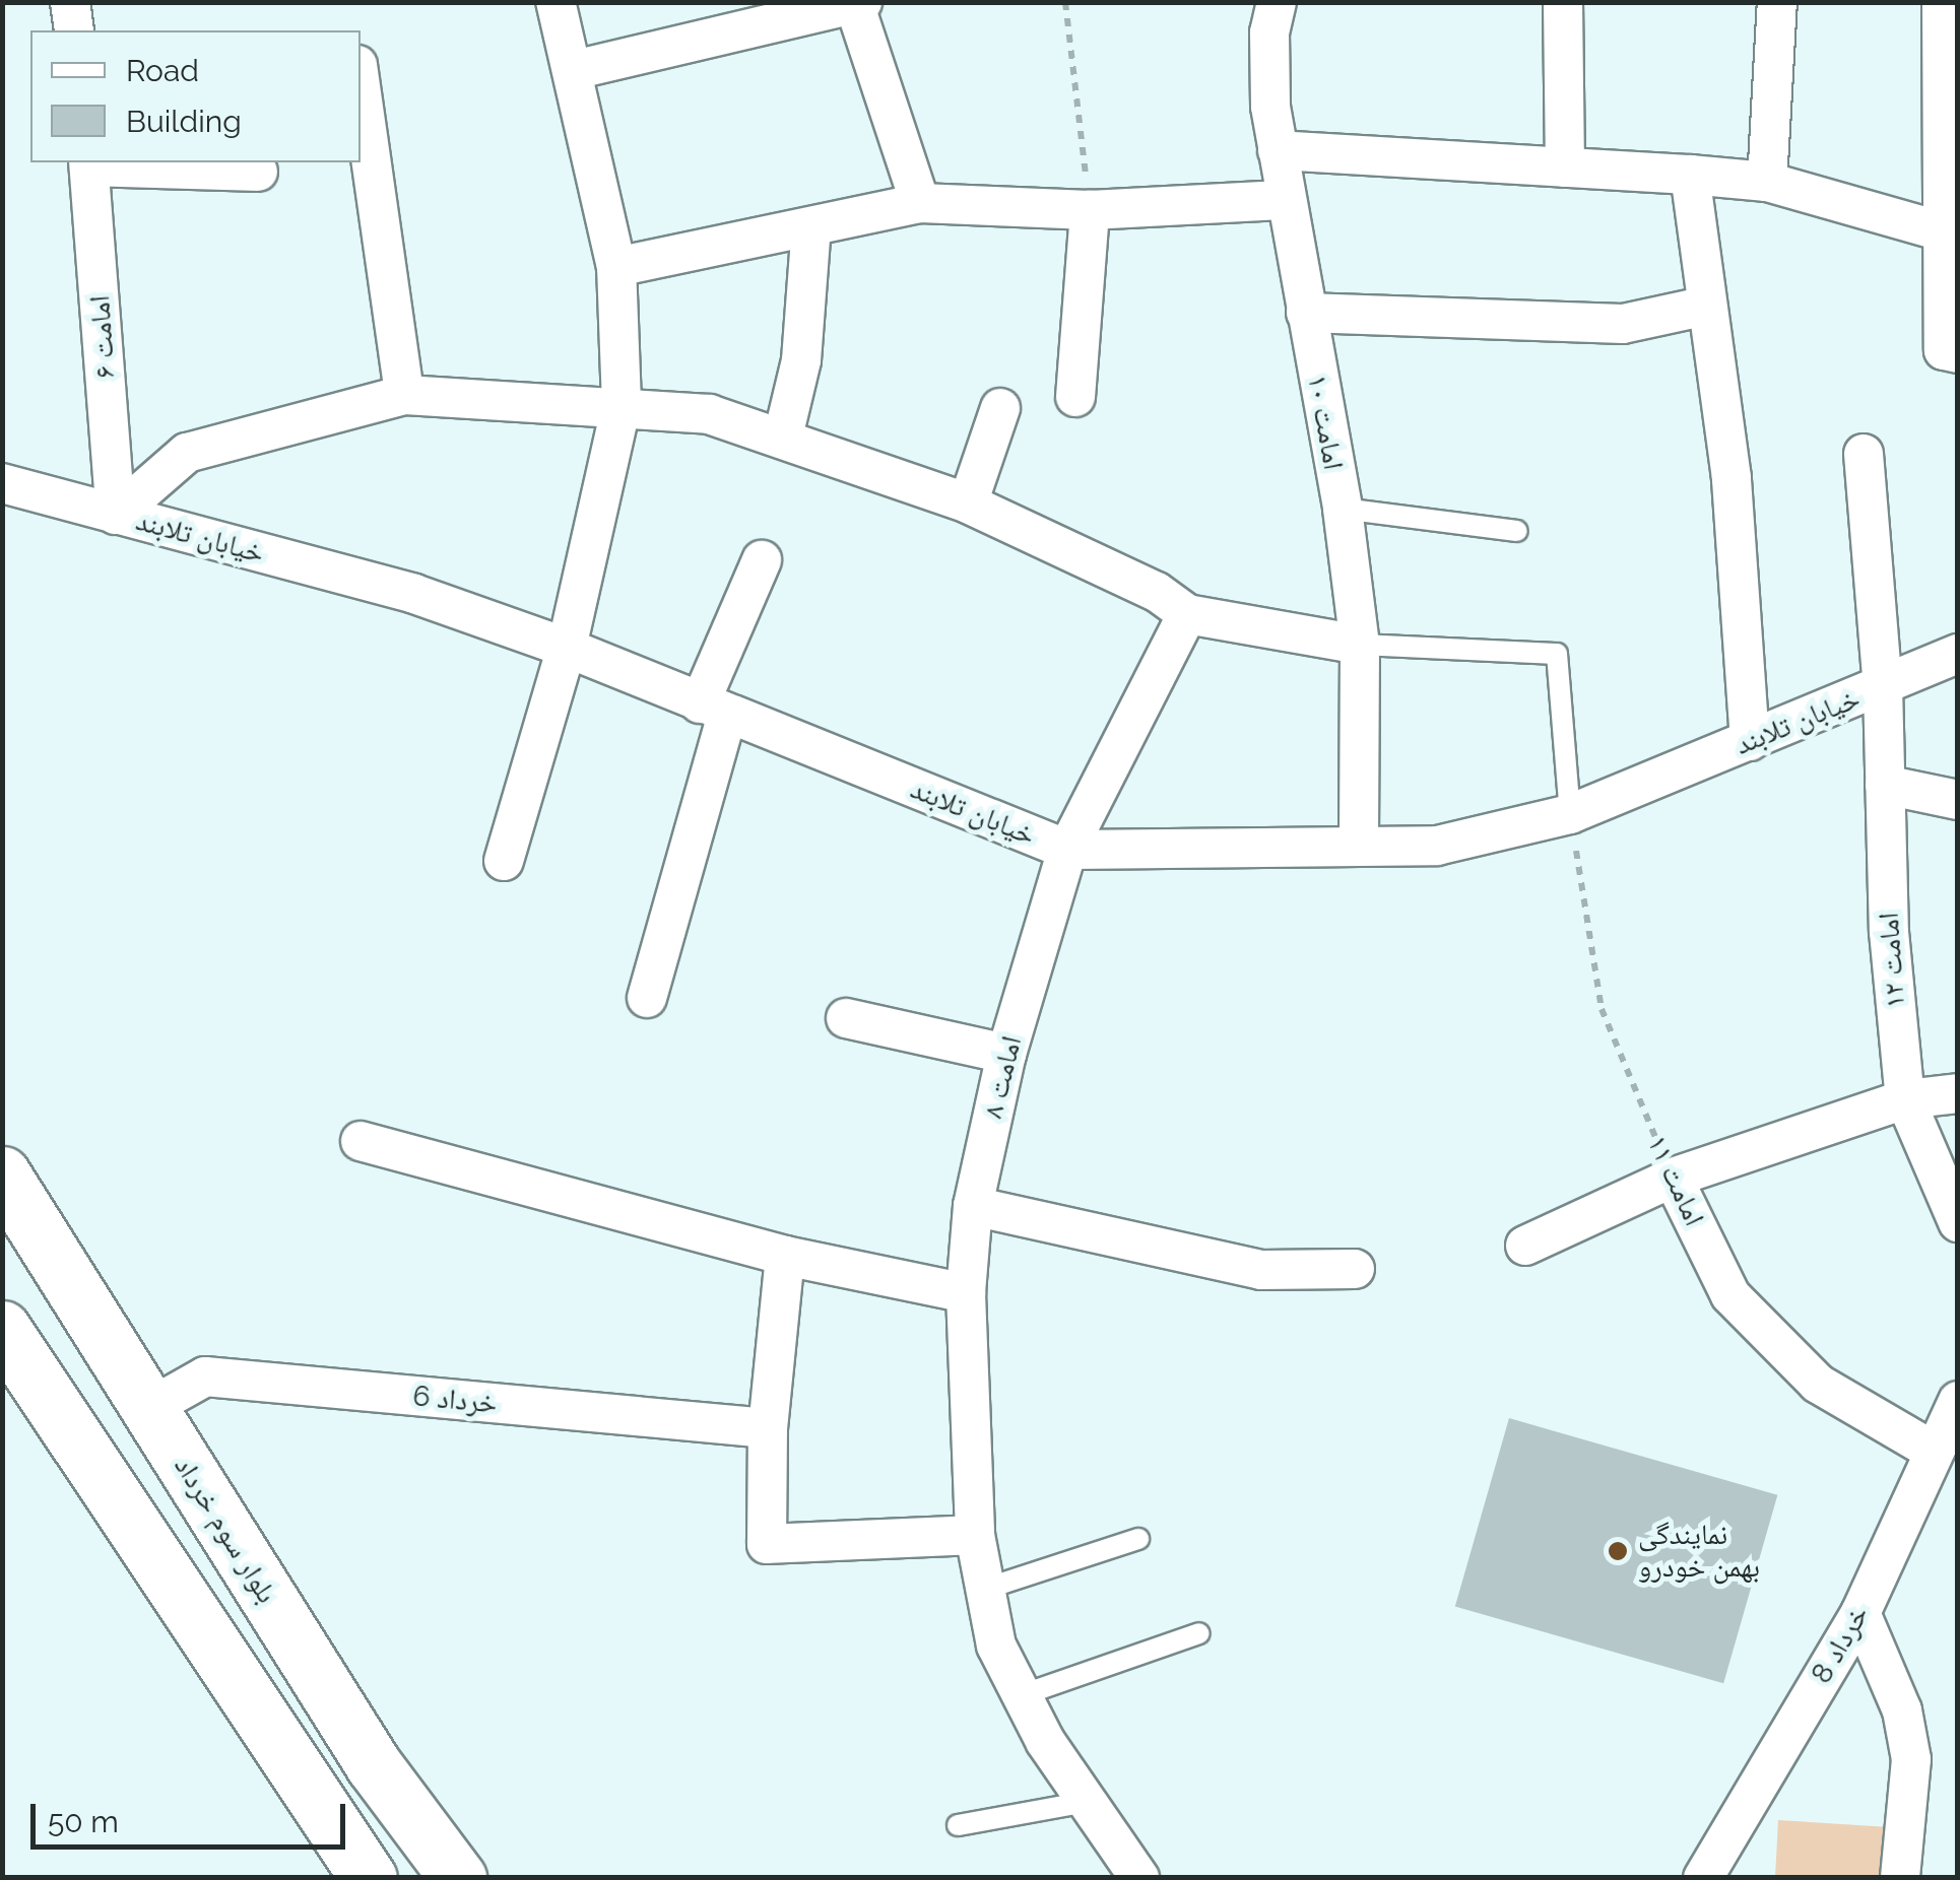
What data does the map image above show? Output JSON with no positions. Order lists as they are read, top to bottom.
{
  "streets": {
    "main road": ["بلوار سوم خرداد"],
    "street": [
      "امامت ۶",
      "امامت ۱۰",
      "خیابان تلابند",
      "امامت ۱۲",
      "امامت ۸",
      "امامت ۱۱",
      "خرداد 6",
      "خرداد 8"
    ]
  },
  "crossings": [
    ["امامت ۶", "خیابان تلابند"],
    ["امامت ۱۰", "خیابان تلابند"],
    ["خیابان تلابند", "امامت ۱۲"],
    ["خیابان تلابند", "امامت ۸"],
    ["خیابان تلابند", "امامت ۱۱"],
    ["امامت ۱۱", "خرداد 8"],
    ["خرداد 6", "بلوار سوم خرداد"]
  ],
  "places": ["نمایندگی بهمن خودرو"],
  "legend": ["Road", "Building"],
  "scale_bar": "50 m"
}
